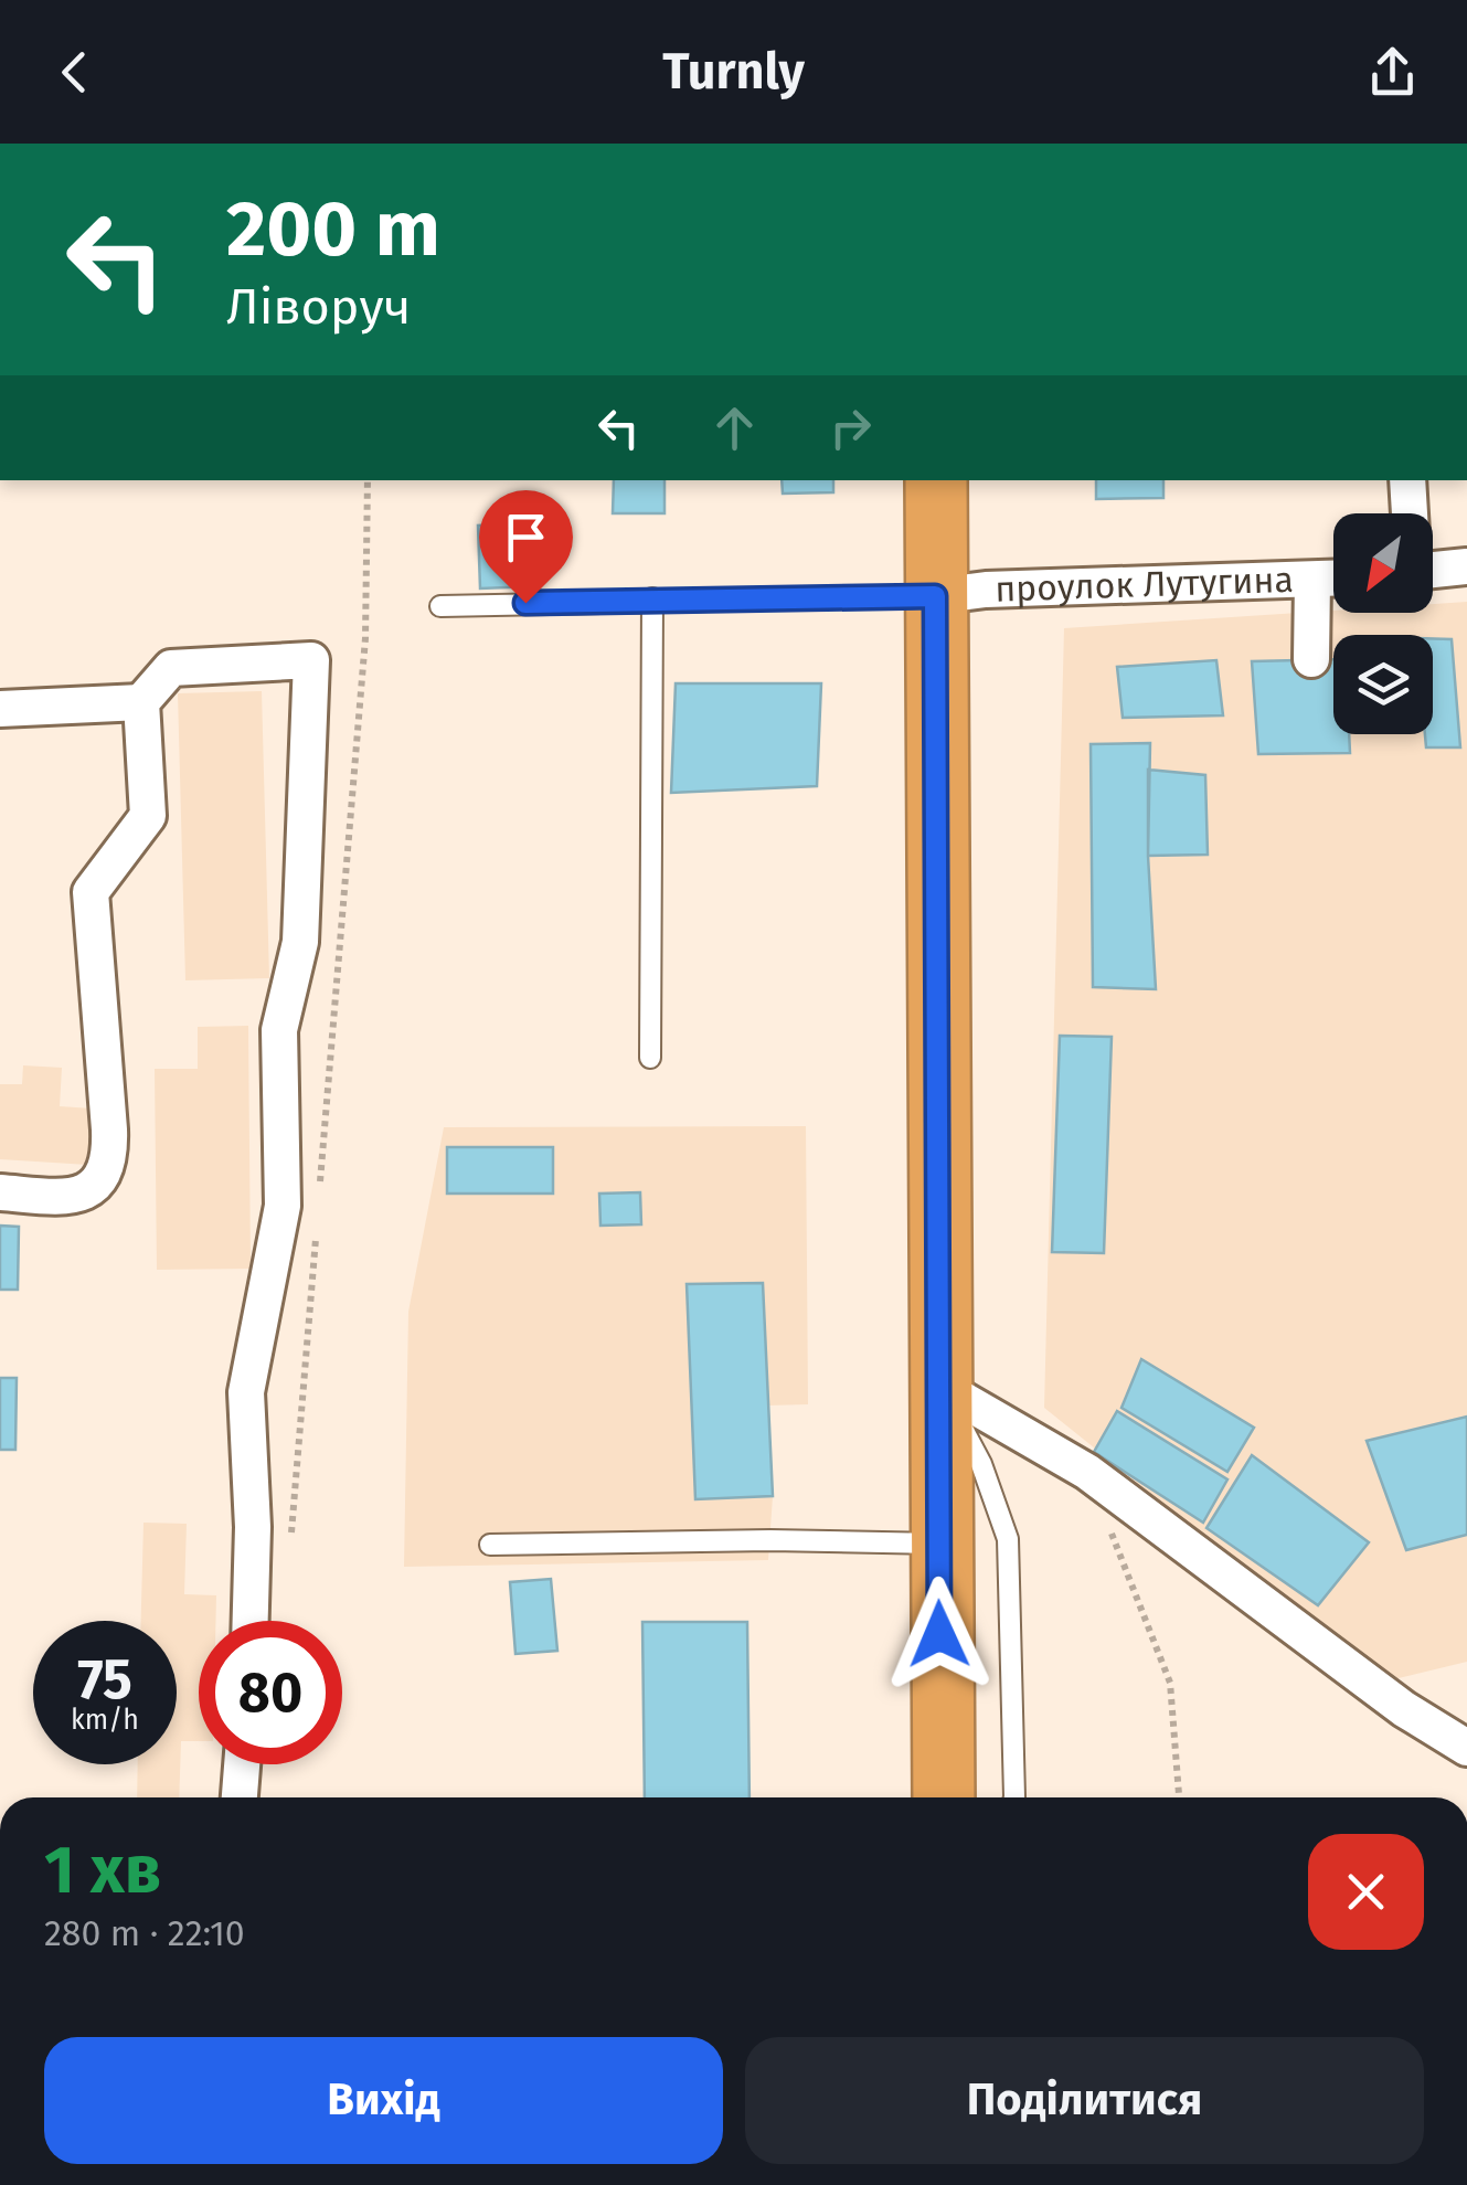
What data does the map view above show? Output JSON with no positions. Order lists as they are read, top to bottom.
{
  "streets": {
    "street": ["проулок Лутугина"]
  },
  "north": "bottom left",
  "page": {
    "header": "Turnly",
    "turn": ["200 m", "Ліворуч"],
    "speed": "75 km/h",
    "limit": "80",
    "heading": ["1 хв", "280 m · 22:10"],
    "buttons": ["Вихід", "Поділитися"]
  }
}
